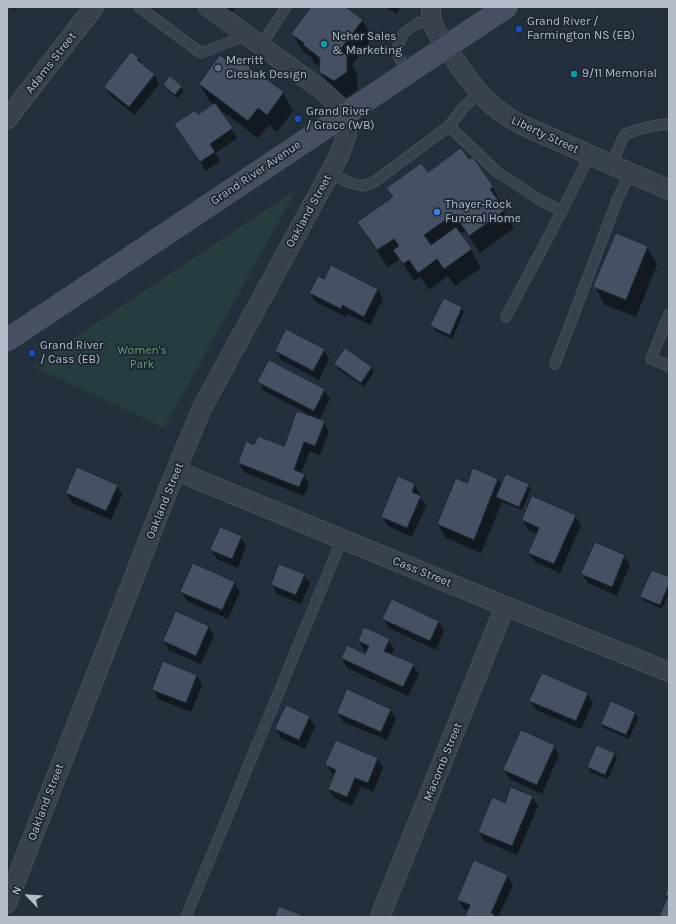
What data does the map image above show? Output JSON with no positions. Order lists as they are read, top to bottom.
{
  "streets": {
    "main road": ["Grand River Avenue"],
    "street": [
      "Adams Street",
      "Liberty Street",
      "Oakland Street",
      "Cass Street",
      "Macomb Street"
    ]
  },
  "crossings": [
    ["Liberty Street", "Grand River Avenue"],
    ["Grand River Avenue", "Oakland Street"],
    ["Oakland Street", "Cass Street"],
    ["Cass Street", "Macomb Street"]
  ],
  "parks": ["Women's Park"],
  "places": [
    "Grand River / Farmington NS (EB)",
    "Neher Sales & Marketing",
    "Merritt Cieslak Design",
    "9/11 Memorial",
    "Grand River / Grace (WB)",
    "Thayer-Rock Funeral Home",
    "Grand River / Cass (EB)"
  ],
  "north": "top left"
}
